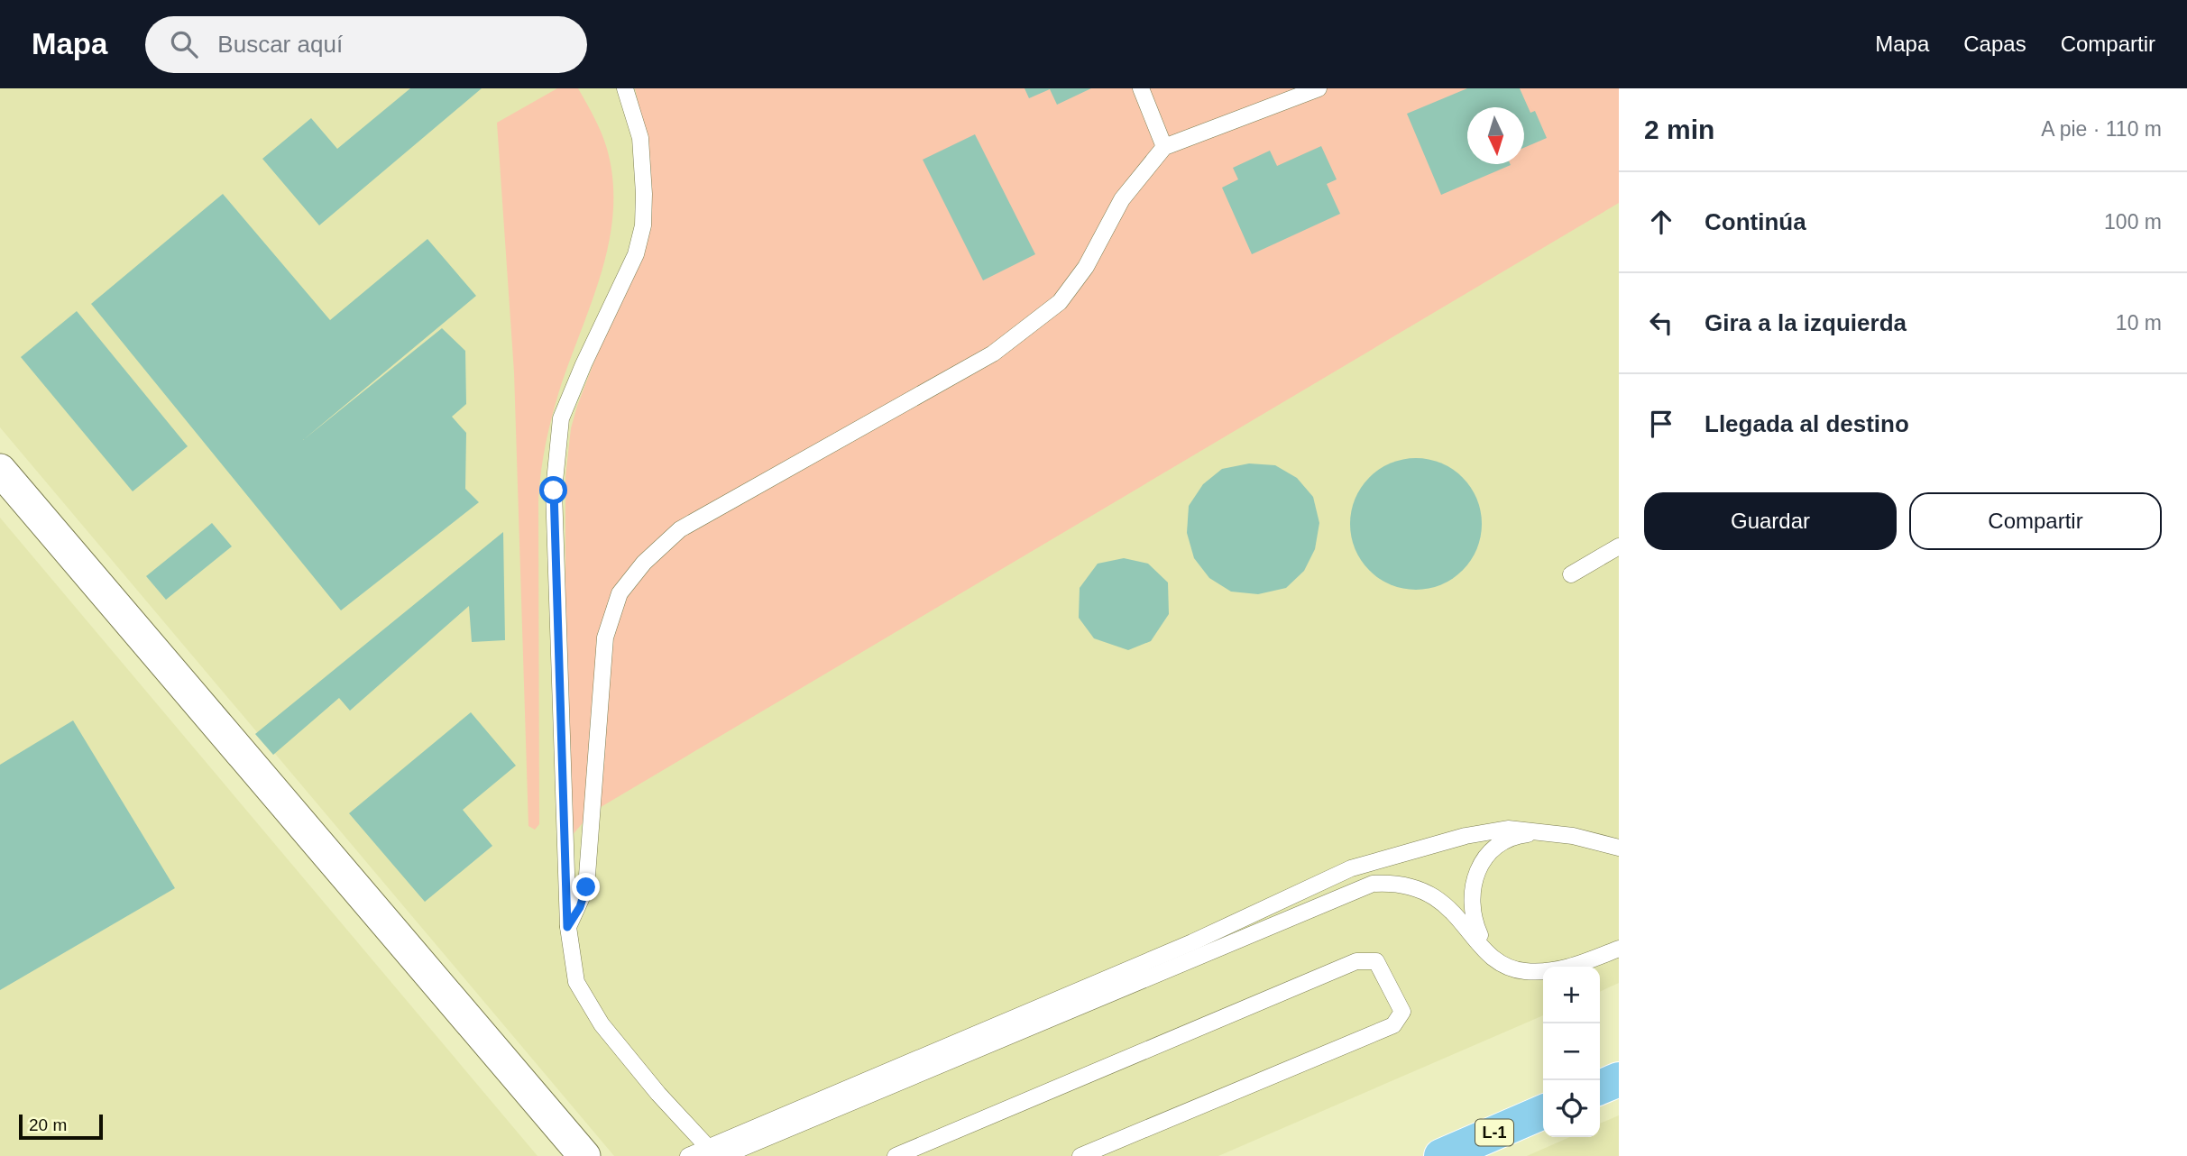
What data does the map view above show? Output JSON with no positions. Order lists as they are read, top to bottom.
{
  "streets": {
    "main road": ["L-1"]
  },
  "scale_bar": "20 m",
  "north": "bottom",
  "page": {
    "header": "Mapa",
    "search": "Buscar aquí",
    "nav": ["Mapa", "Capas", "Compartir"],
    "heading": ["2 min", "A pie · 110 m"],
    "list": [
      ["Continúa", "100 m"],
      ["Gira a la izquierda", "10 m"],
      "Llegada al destino"
    ],
    "buttons": ["Guardar", "Compartir"],
    "map_buttons": ["+", "−"],
    "scale": "20 m"
  }
}
